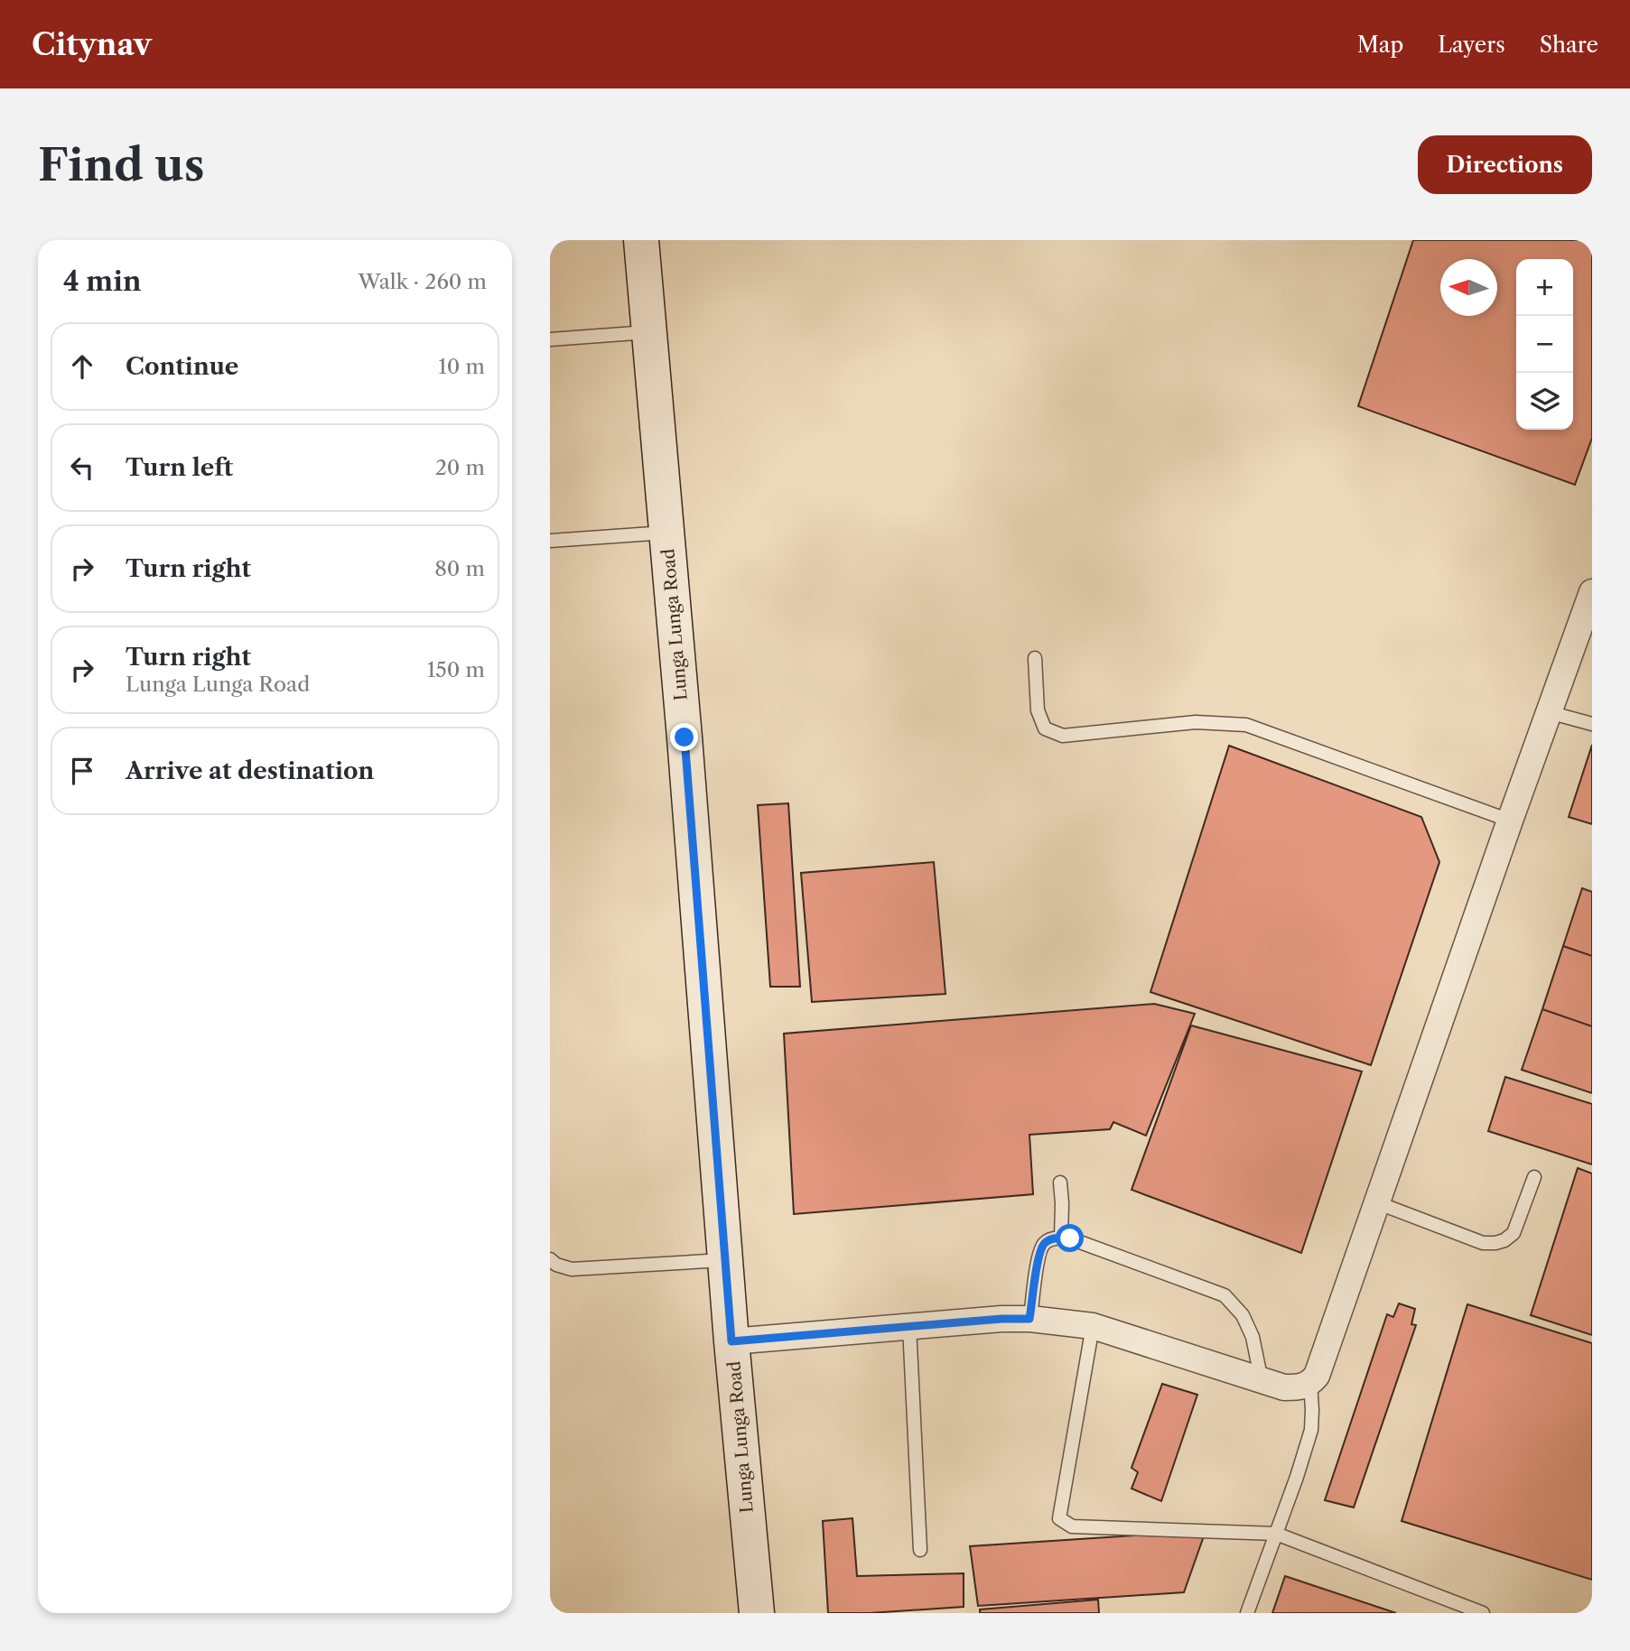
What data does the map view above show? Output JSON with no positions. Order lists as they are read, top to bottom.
{
  "streets": {
    "main road": ["Lunga Lunga Road"]
  },
  "north": "left",
  "page": {
    "header": "Citynav",
    "nav": ["Map", "Layers", "Share"],
    "buttons": "Directions",
    "title": "Find us",
    "heading": ["4 min", "Walk · 260 m"],
    "map_buttons": ["+", "−"],
    "list": [
      ["Continue", "10 m"],
      ["Turn left", "20 m"],
      ["Turn right", "80 m"],
      ["Turn right", "Lunga Lunga Road", "150 m"],
      "Arrive at destination"
    ]
  }
}
